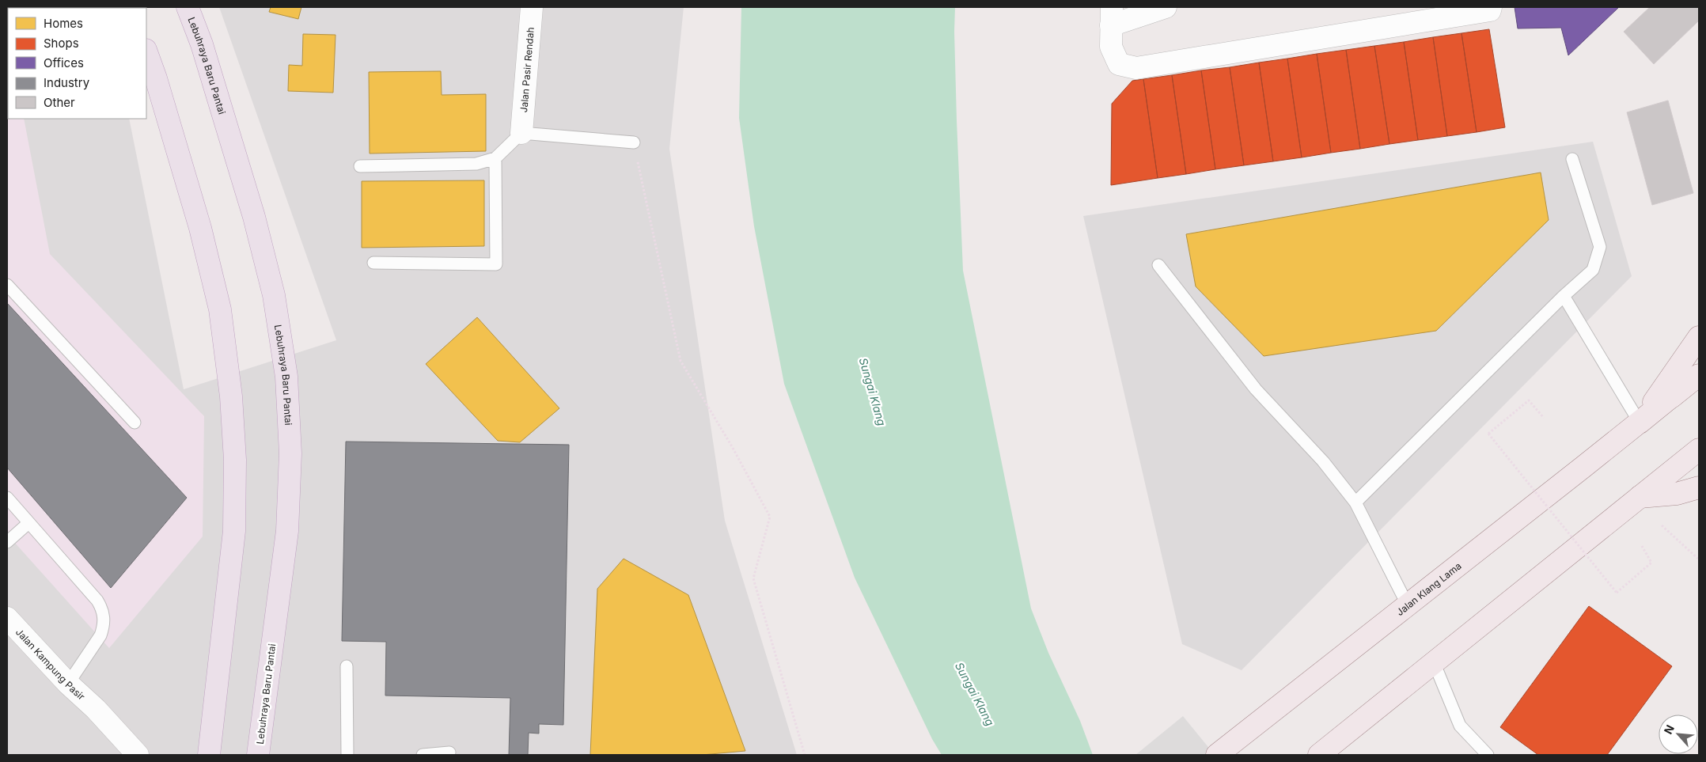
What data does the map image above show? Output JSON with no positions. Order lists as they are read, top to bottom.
{
  "streets": {
    "highway": ["Lebuhraya Baru Pantai"],
    "main road": ["Jalan Klang Lama"],
    "street": ["Jalan Pasir Rendah", "Jalan Kampung Pasir"]
  },
  "water": ["Sungai Klang"],
  "legend": [
    "Homes",
    "Shops",
    "Offices",
    "Industry",
    "Other"
  ],
  "north": "top left"
}
